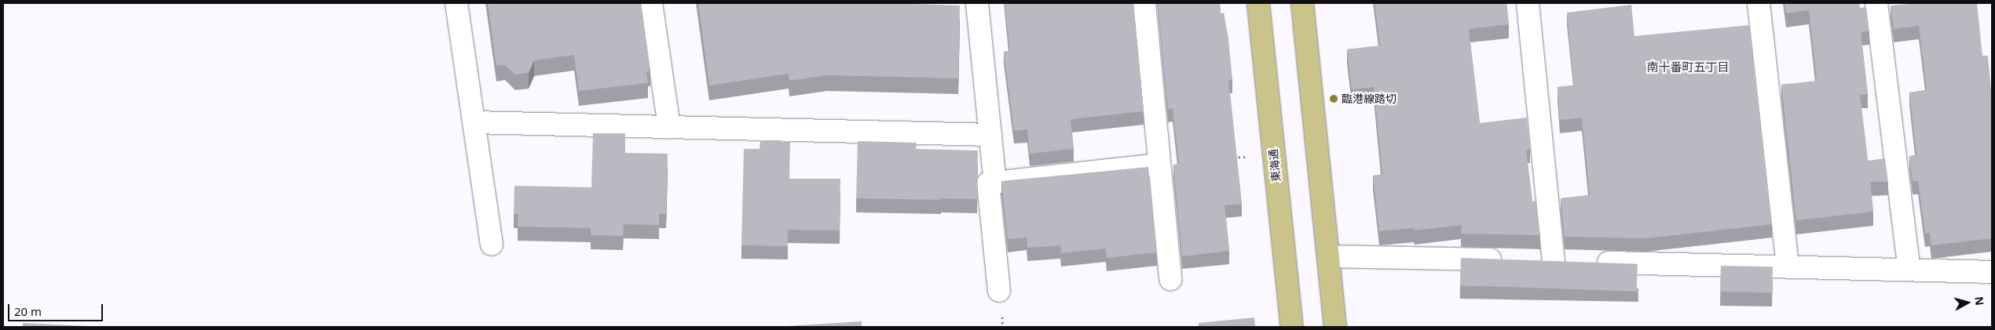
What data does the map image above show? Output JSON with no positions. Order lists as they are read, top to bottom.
{
  "streets": {
    "main road": ["東海通"]
  },
  "districts": ["南十番町五丁目"],
  "places": ["臨港線踏切"],
  "scale_bar": "20 m",
  "north": "right"
}
